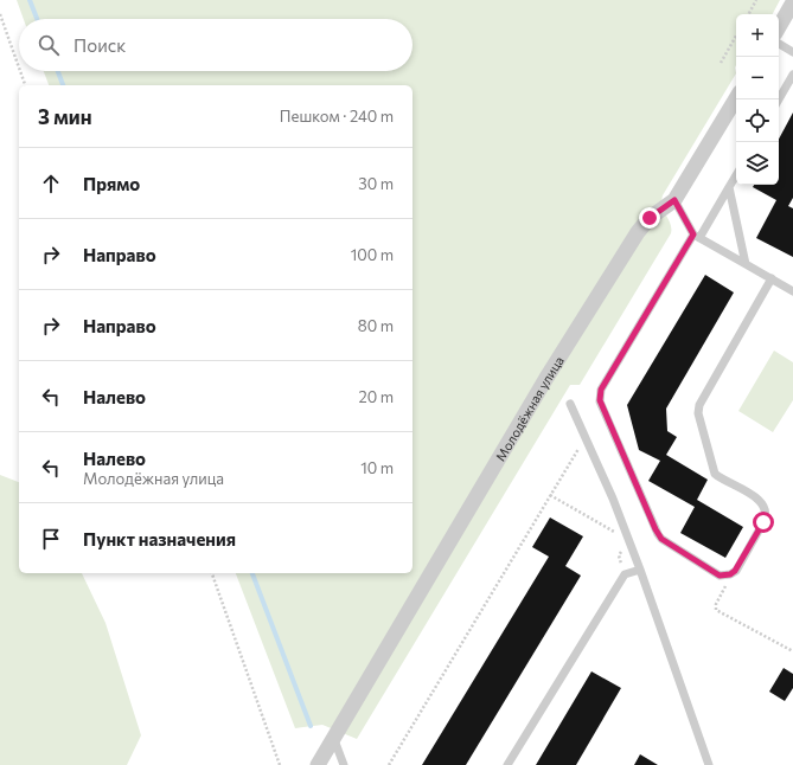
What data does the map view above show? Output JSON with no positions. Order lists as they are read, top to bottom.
{
  "streets": {
    "street": ["Молодёжная улица"]
  },
  "page": {
    "map_buttons": ["+", "−"],
    "search": "Поиск",
    "heading": ["3 мин", "Пешком · 240 m"],
    "list": [
      ["Прямо", "30 m"],
      ["Направо", "100 m"],
      ["Направо", "80 m"],
      ["Налево", "20 m"],
      ["Налево", "Молодёжная улица", "10 m"],
      "Пункт назначения"
    ]
  }
}
